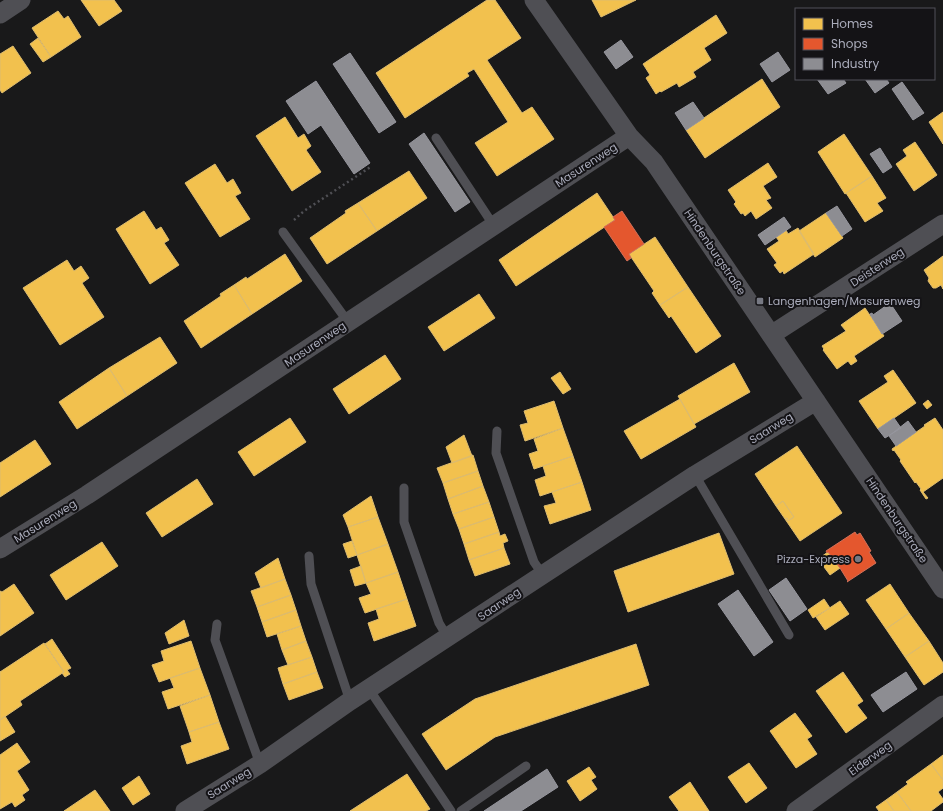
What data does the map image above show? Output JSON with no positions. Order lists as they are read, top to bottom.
{
  "streets": {
    "street": [
      "Masurenweg",
      "Hindenburgstraße",
      "Deisterweg",
      "Saarweg",
      "Eiderweg"
    ]
  },
  "crossings": [
    ["Masurenweg", "Hindenburgstraße"],
    ["Hindenburgstraße", "Deisterweg"],
    ["Hindenburgstraße", "Saarweg"]
  ],
  "places": {
    "transit": ["Langenhagen/Masurenweg"],
    "other": ["Pizza-Express"]
  },
  "legend": ["Homes", "Shops", "Industry"]
}
